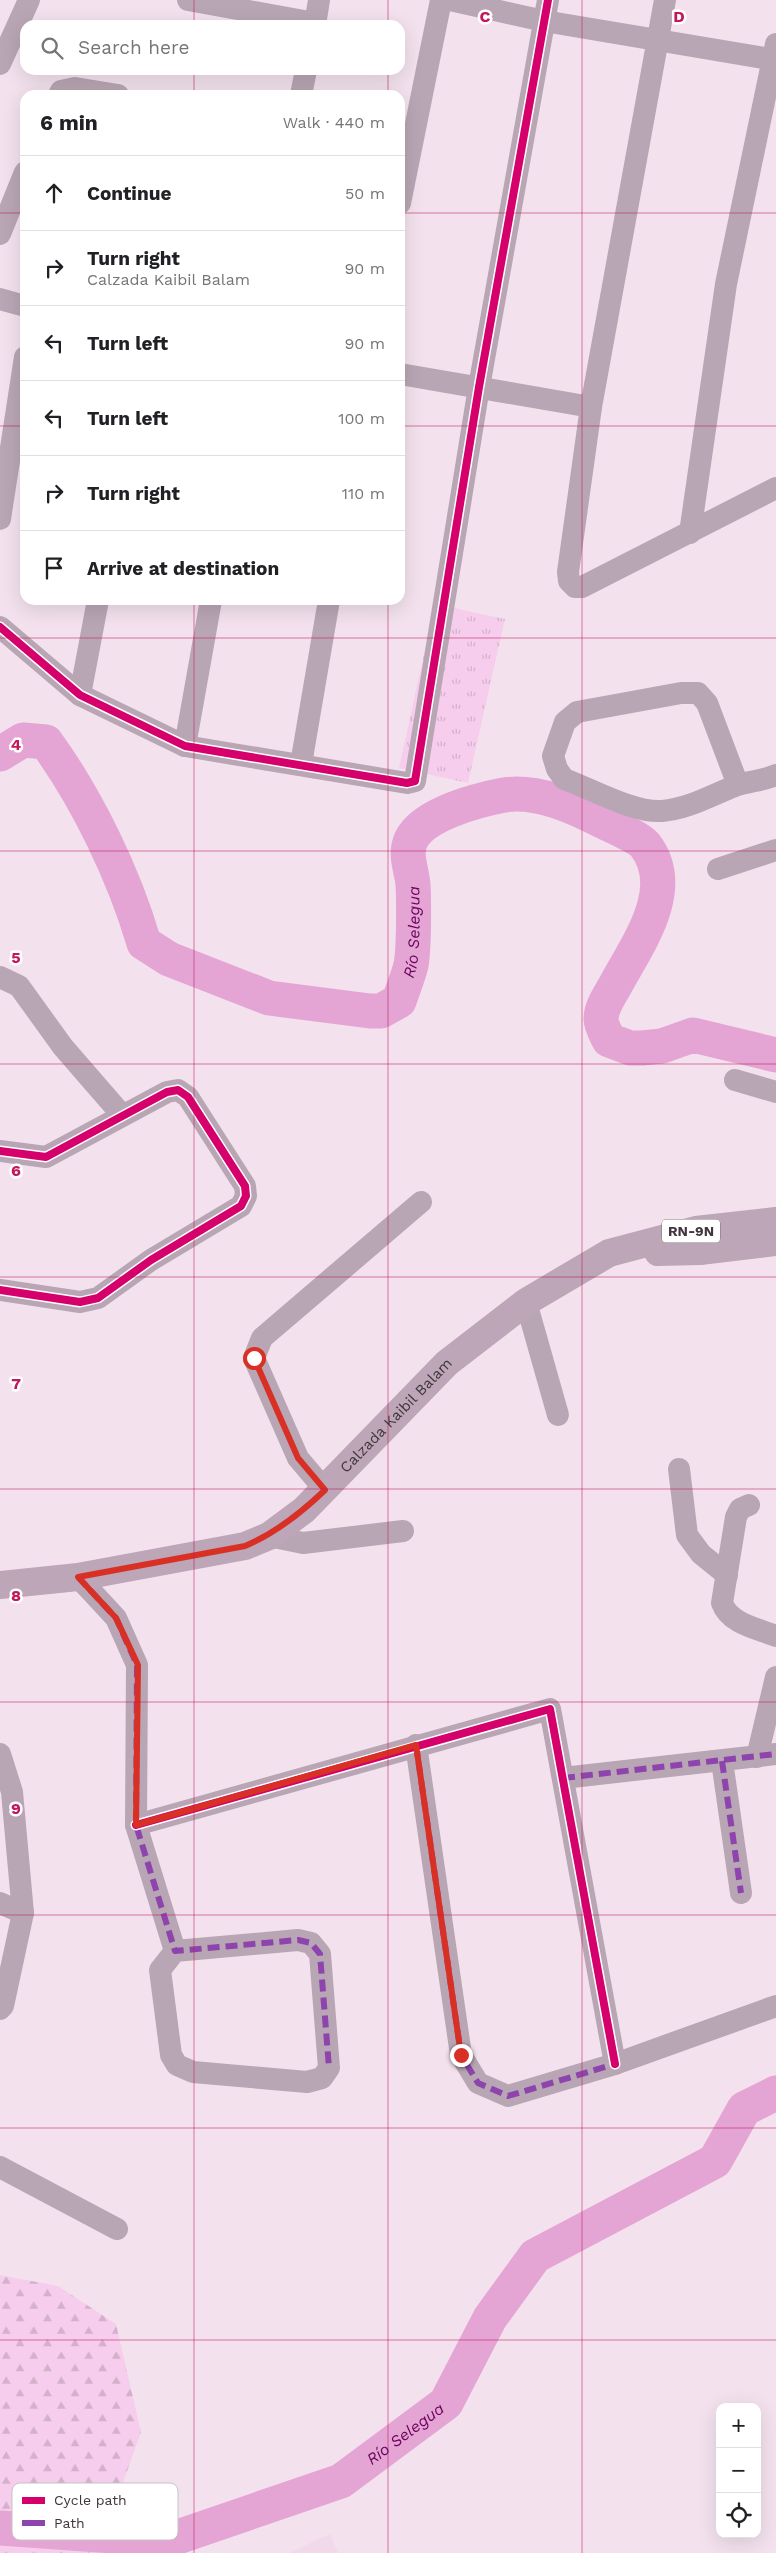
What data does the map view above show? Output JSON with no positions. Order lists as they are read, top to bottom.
{
  "streets": {
    "main road": ["RN-9N", "Calzada Kaibil Balam"]
  },
  "crossings": [
    ["RN-9N", "Calzada Kaibil Balam"]
  ],
  "water": ["Río Selegua"],
  "legend": ["Cycle path", "Path"],
  "page": {
    "search": "Search here",
    "heading": ["6 min", "Walk · 440 m"],
    "list": [
      ["Continue", "50 m"],
      ["Turn right", "Calzada Kaibil Balam", "90 m"],
      ["Turn left", "90 m"],
      ["Turn left", "100 m"],
      ["Turn right", "110 m"],
      "Arrive at destination"
    ],
    "map_buttons": ["+", "−"]
  },
  "grid": {
    "columns": ["C", "D"],
    "rows": [
      "4",
      "5",
      "6",
      "7",
      "8",
      "9"
    ]
  }
}
